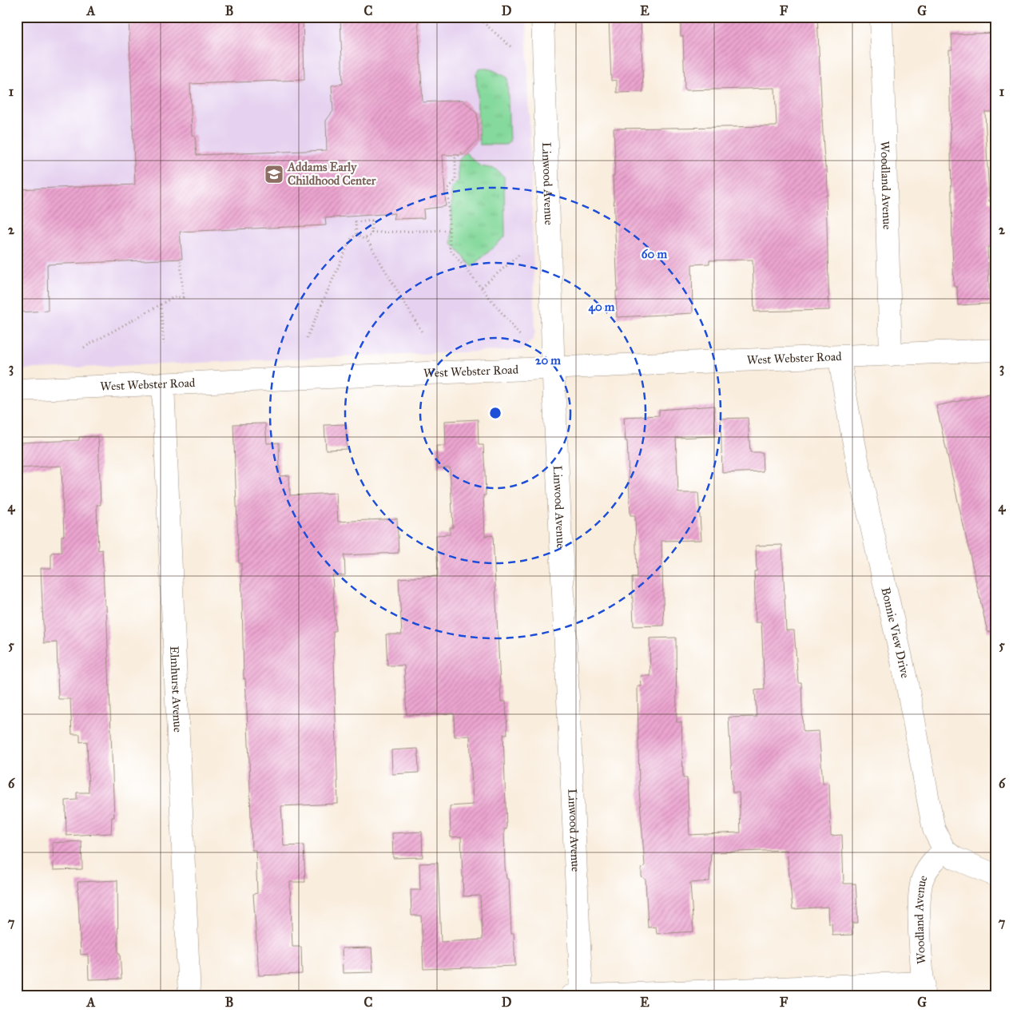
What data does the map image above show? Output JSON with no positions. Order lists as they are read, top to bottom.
{
  "streets": {
    "street": [
      "Linwood Avenue",
      "Woodland Avenue",
      "West Webster Road",
      "Bonnie View Drive",
      "Elmhurst Avenue"
    ]
  },
  "crossings": [
    ["Linwood Avenue", "West Webster Road"],
    ["Woodland Avenue", "West Webster Road"],
    ["Woodland Avenue", "Bonnie View Drive"],
    ["West Webster Road", "Bonnie View Drive"],
    ["West Webster Road", "Elmhurst Avenue"]
  ],
  "places": {
    "school or university": ["Addams Early Childhood Center"]
  },
  "grid": {
    "columns": [
      "A",
      "B",
      "C",
      "D",
      "E",
      "F",
      "G"
    ],
    "rows": [
      "1",
      "2",
      "3",
      "4",
      "5",
      "6",
      "7"
    ]
  },
  "rings": ["60 m", "40 m", "20 m"]
}
